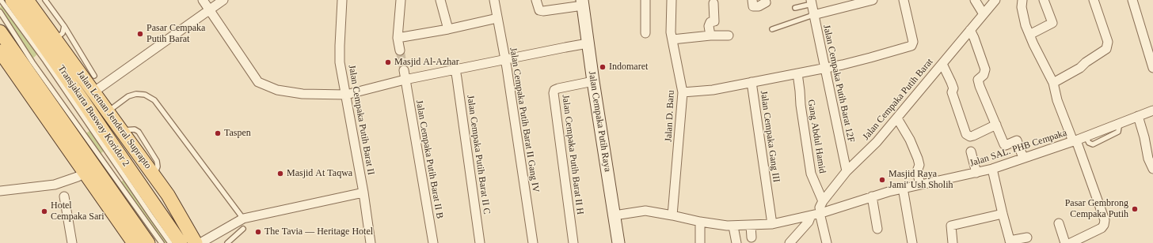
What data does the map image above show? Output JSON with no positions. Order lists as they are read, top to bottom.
{
  "streets": {
    "main road": ["Jalan Letnan Jenderal Suprapto"],
    "street": [
      "Jalan Cempaka Putih Barat 12F",
      "Jalan Cempaka Putih Barat",
      "Jalan D. Baru",
      "Jalan Cempaka Putih Barat II",
      "Jalan Cempaka Putih Barat II Gang IV",
      "Jalan Cempaka Putih Raya",
      "Jalan Cempaka Gang III",
      "Gang Abdul Hamid",
      "Jalan SAL. PHB Cempaka",
      "Jalan Cempaka Putih Barat II C",
      "Jalan Cempaka Putih Barat II H",
      "Jalan Cempaka Putih Barat II B"
    ],
    "lane": ["Transjakarta Busway Koridor 2"]
  },
  "crossings": [
    ["Jalan Cempaka Putih Barat 12F", "Jalan Cempaka Putih Barat"],
    ["Jalan Cempaka Putih Barat", "Gang Abdul Hamid"],
    ["Jalan D. Baru", "Jalan Cempaka Gang III"],
    ["Jalan D. Baru", "Jalan SAL. PHB Cempaka"],
    ["Jalan Cempaka Putih Raya", "Jalan SAL. PHB Cempaka"],
    ["Jalan Cempaka Putih Raya", "Jalan Cempaka Putih Barat II H"],
    ["Jalan Cempaka Gang III", "Jalan SAL. PHB Cempaka"]
  ],
  "places": [
    "Pasar Cempaka Putih Barat",
    "Masjid Al-Azhar",
    "Indomaret",
    "Taspen",
    "Masjid At Taqwa",
    "Masjid Raya Jami' Ush Sholih",
    "Pasar Gembrong Cempaka Putih",
    "Hotel Cempaka Sari",
    "The Tavia — Heritage Hotel"
  ]
}
